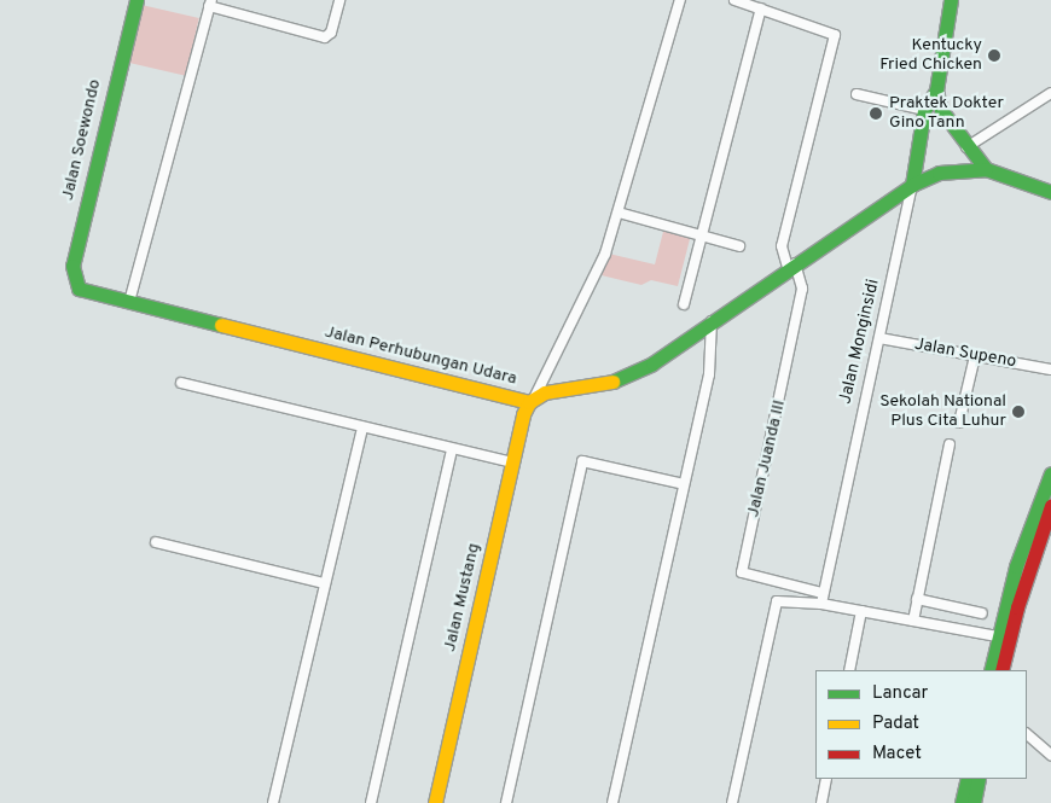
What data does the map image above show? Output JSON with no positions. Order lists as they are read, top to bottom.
{
  "streets": {
    "main road": [
      "Jalan Soewondo",
      "Jalan Monginsidi",
      "Jalan Perhubungan Udara",
      "Jalan Mustang"
    ],
    "street": ["Jalan Supeno", "Jalan Juanda III"]
  },
  "crossings": [
    ["Jalan Soewondo", "Jalan Perhubungan Udara"],
    ["Jalan Monginsidi", "Jalan Supeno"],
    ["Jalan Monginsidi", "Jalan Perhubungan Udara"],
    ["Jalan Monginsidi", "Jalan Juanda III"],
    ["Jalan Perhubungan Udara", "Jalan Juanda III"],
    ["Jalan Perhubungan Udara", "Jalan Mustang"]
  ],
  "places": ["Kentucky Fried Chicken", "Praktek Dokter Gino Tann", "Sekolah National Plus Cita Luhur"],
  "legend": ["Lancar", "Padat", "Macet"]
}
